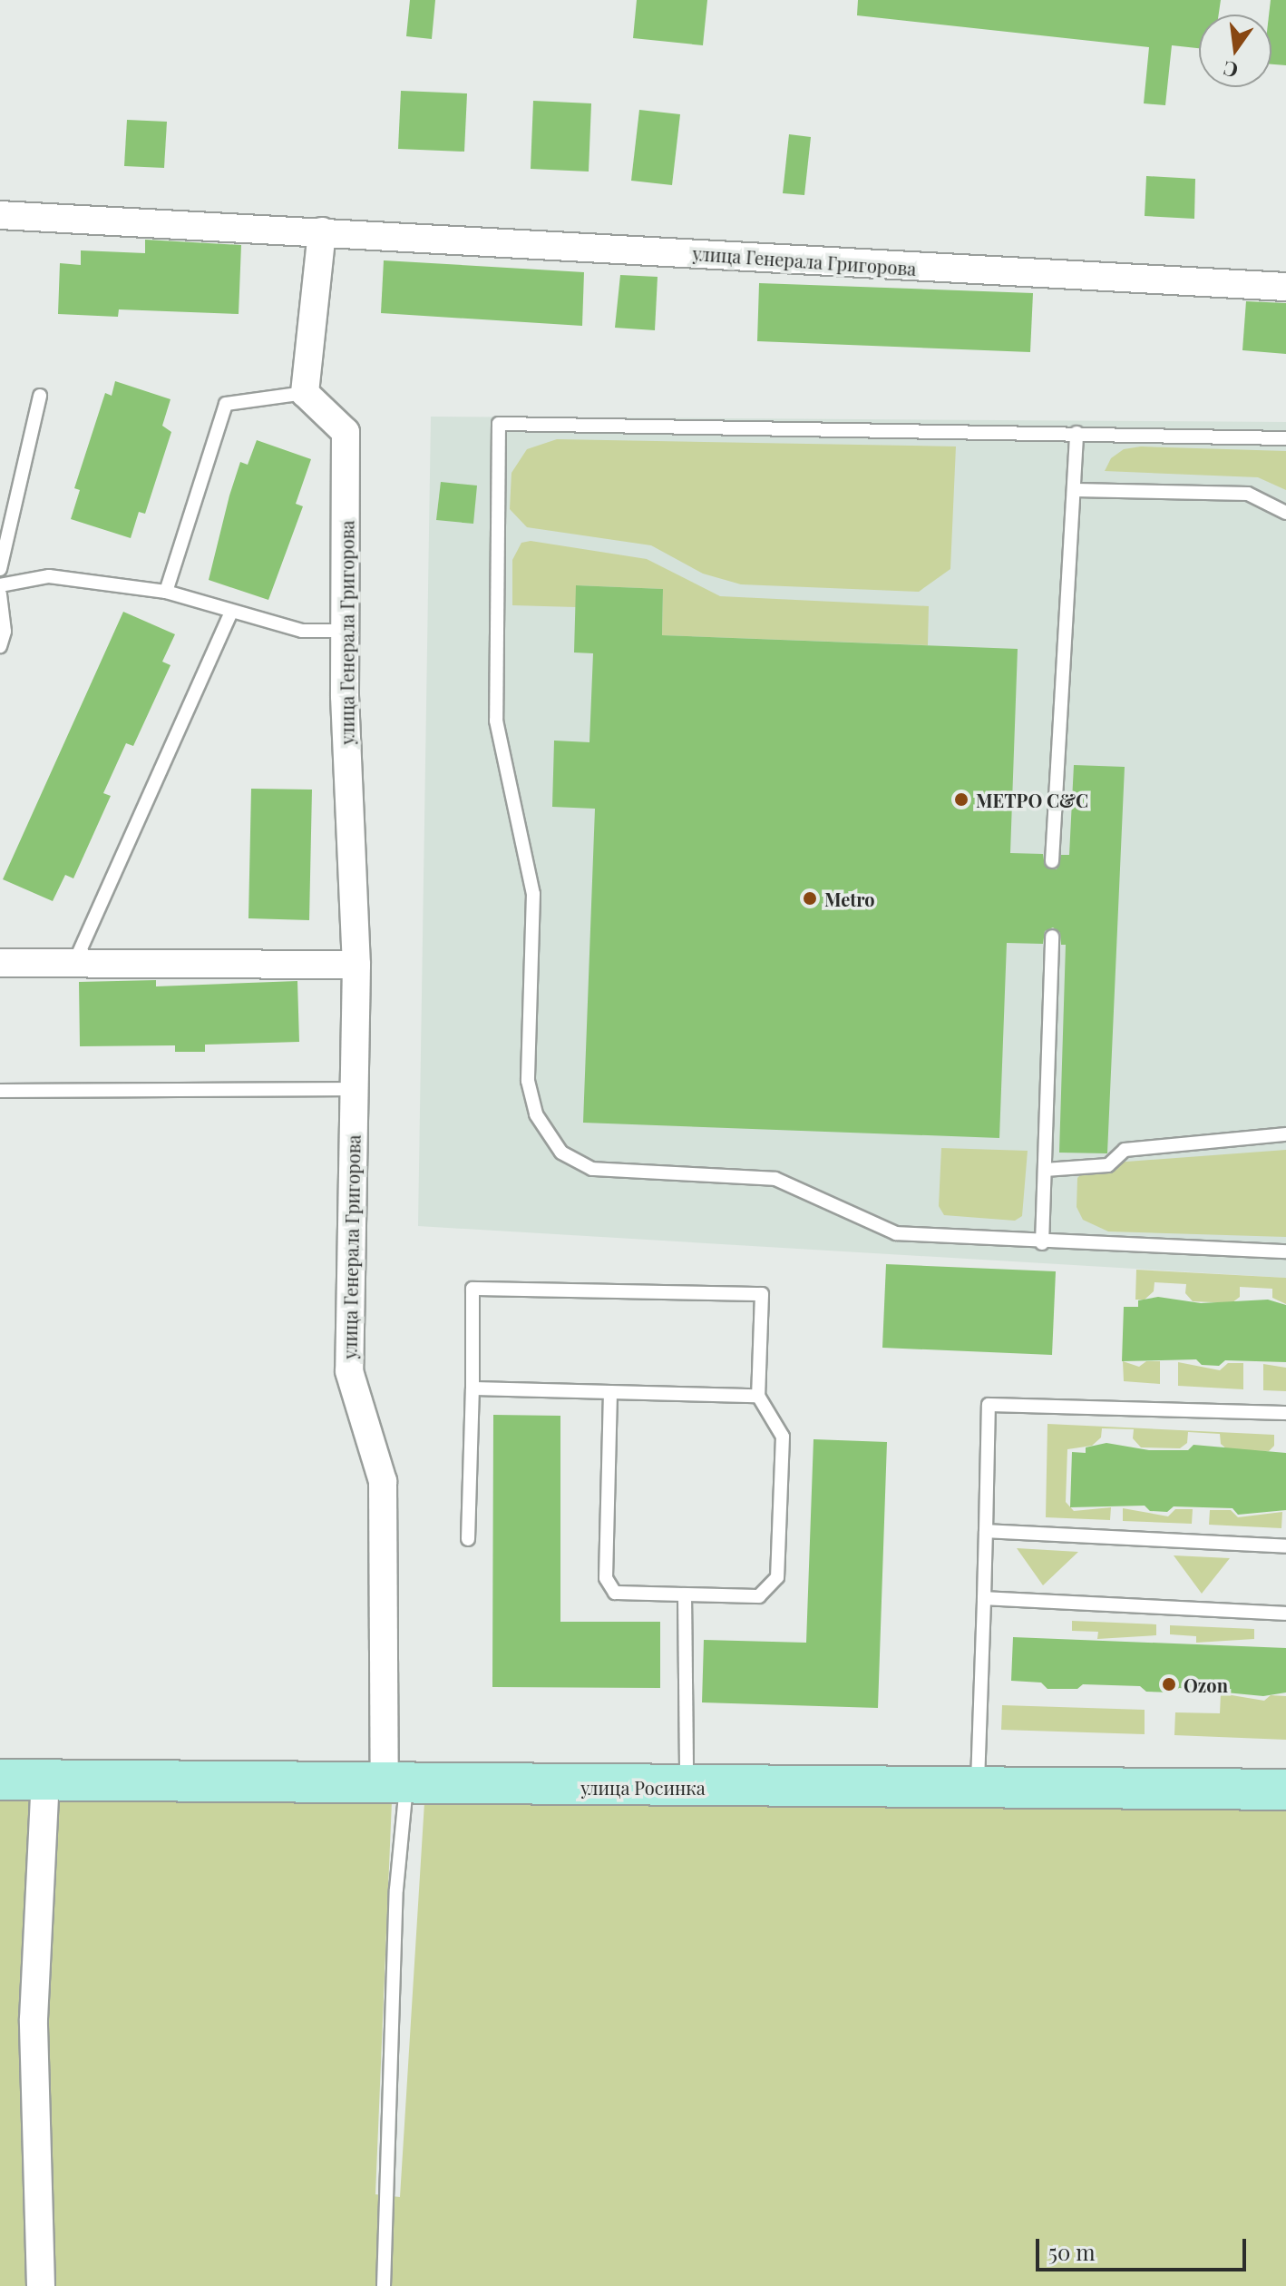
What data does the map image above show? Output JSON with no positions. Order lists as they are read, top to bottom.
{
  "streets": {
    "main road": ["улица Росинка"],
    "street": ["улица Генерала Григорова"]
  },
  "crossings": [
    ["улица Генерала Григорова", "улица Росинка"]
  ],
  "places": ["МЕТРО С&С", "Metro", "Ozon"],
  "scale_bar": "50 m",
  "north": "bottom"
}
